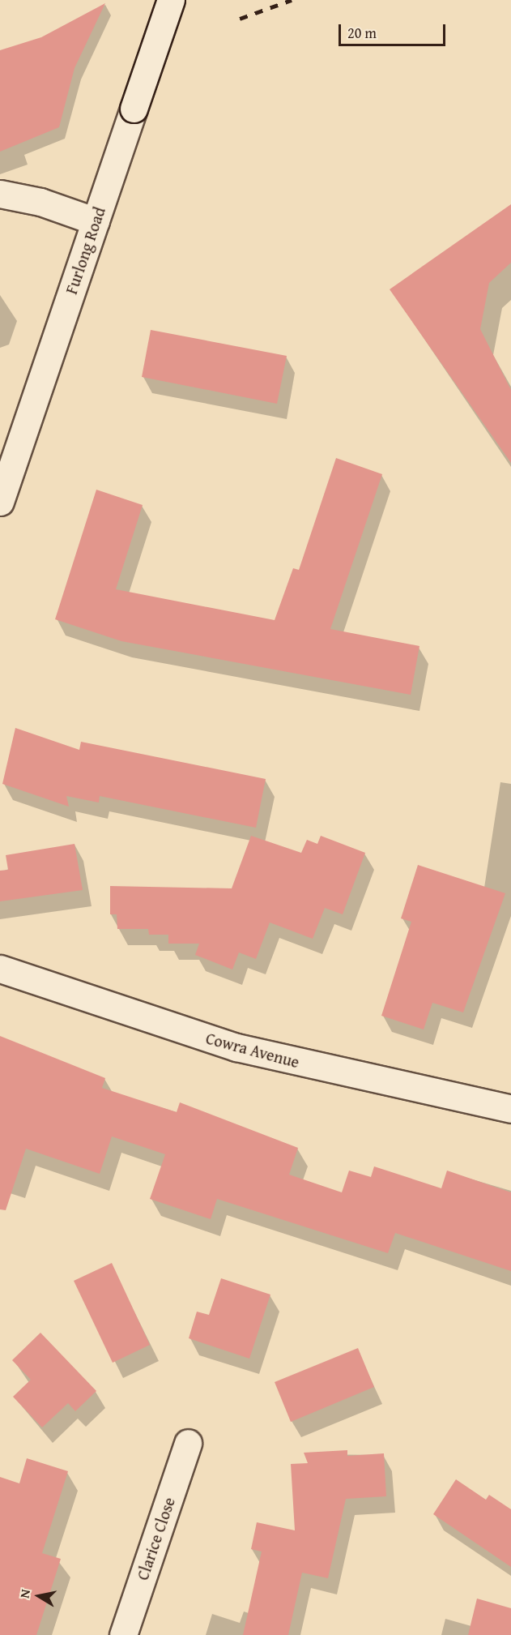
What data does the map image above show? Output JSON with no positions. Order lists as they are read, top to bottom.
{
  "streets": {
    "street": ["Furlong Road", "Cowra Avenue", "Clarice Close"]
  },
  "scale_bar": "20 m",
  "north": "left"
}
